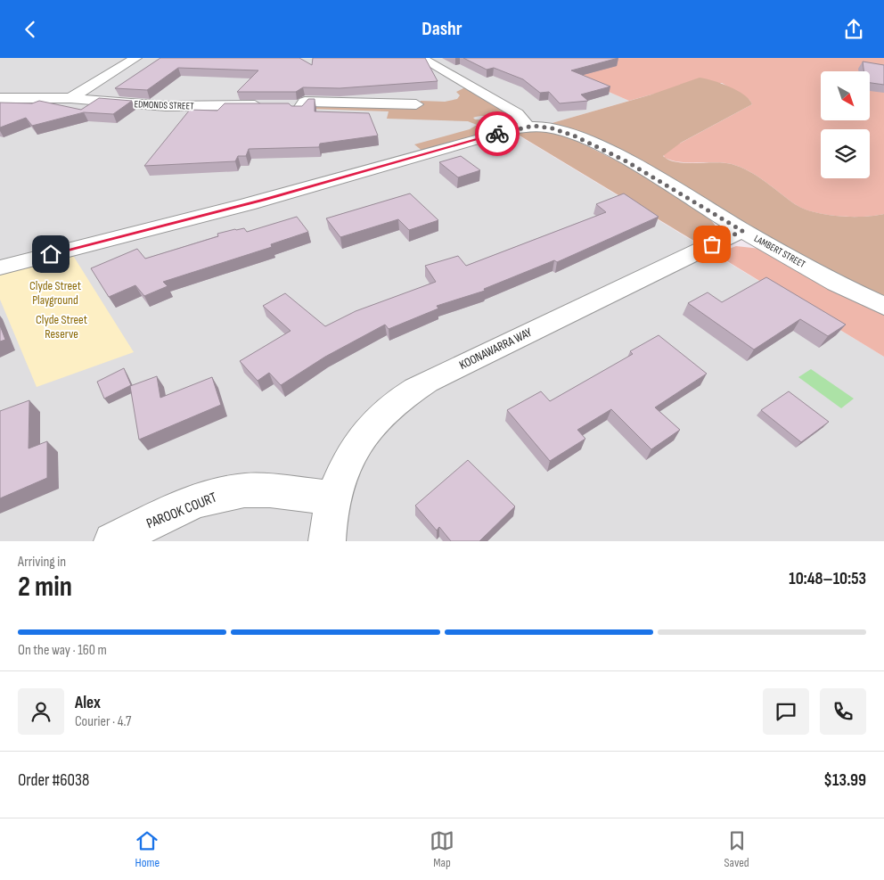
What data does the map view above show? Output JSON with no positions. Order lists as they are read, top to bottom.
{
  "streets": {
    "street": [
      "EDMONDS STREET",
      "LAMBERT STREET",
      "KOONAWARRA WAY",
      "PAROOK COURT"
    ]
  },
  "crossings": [
    ["LAMBERT STREET", "KOONAWARRA WAY"],
    ["KOONAWARRA WAY", "PAROOK COURT"]
  ],
  "parks": ["Clyde Street Playground", "Clyde Street Reserve"],
  "north": "bottom right",
  "page": {
    "header": "Dashr",
    "heading": ["2 min", "Arriving in", "10:48–10:53"],
    "panel": [
      "Alex",
      "Courier · 4.7",
      "Order #6038",
      "$13.99"
    ],
    "bar": "On the way · 160 m",
    "tabs": ["Home", "Map", "Saved"]
  }
}
